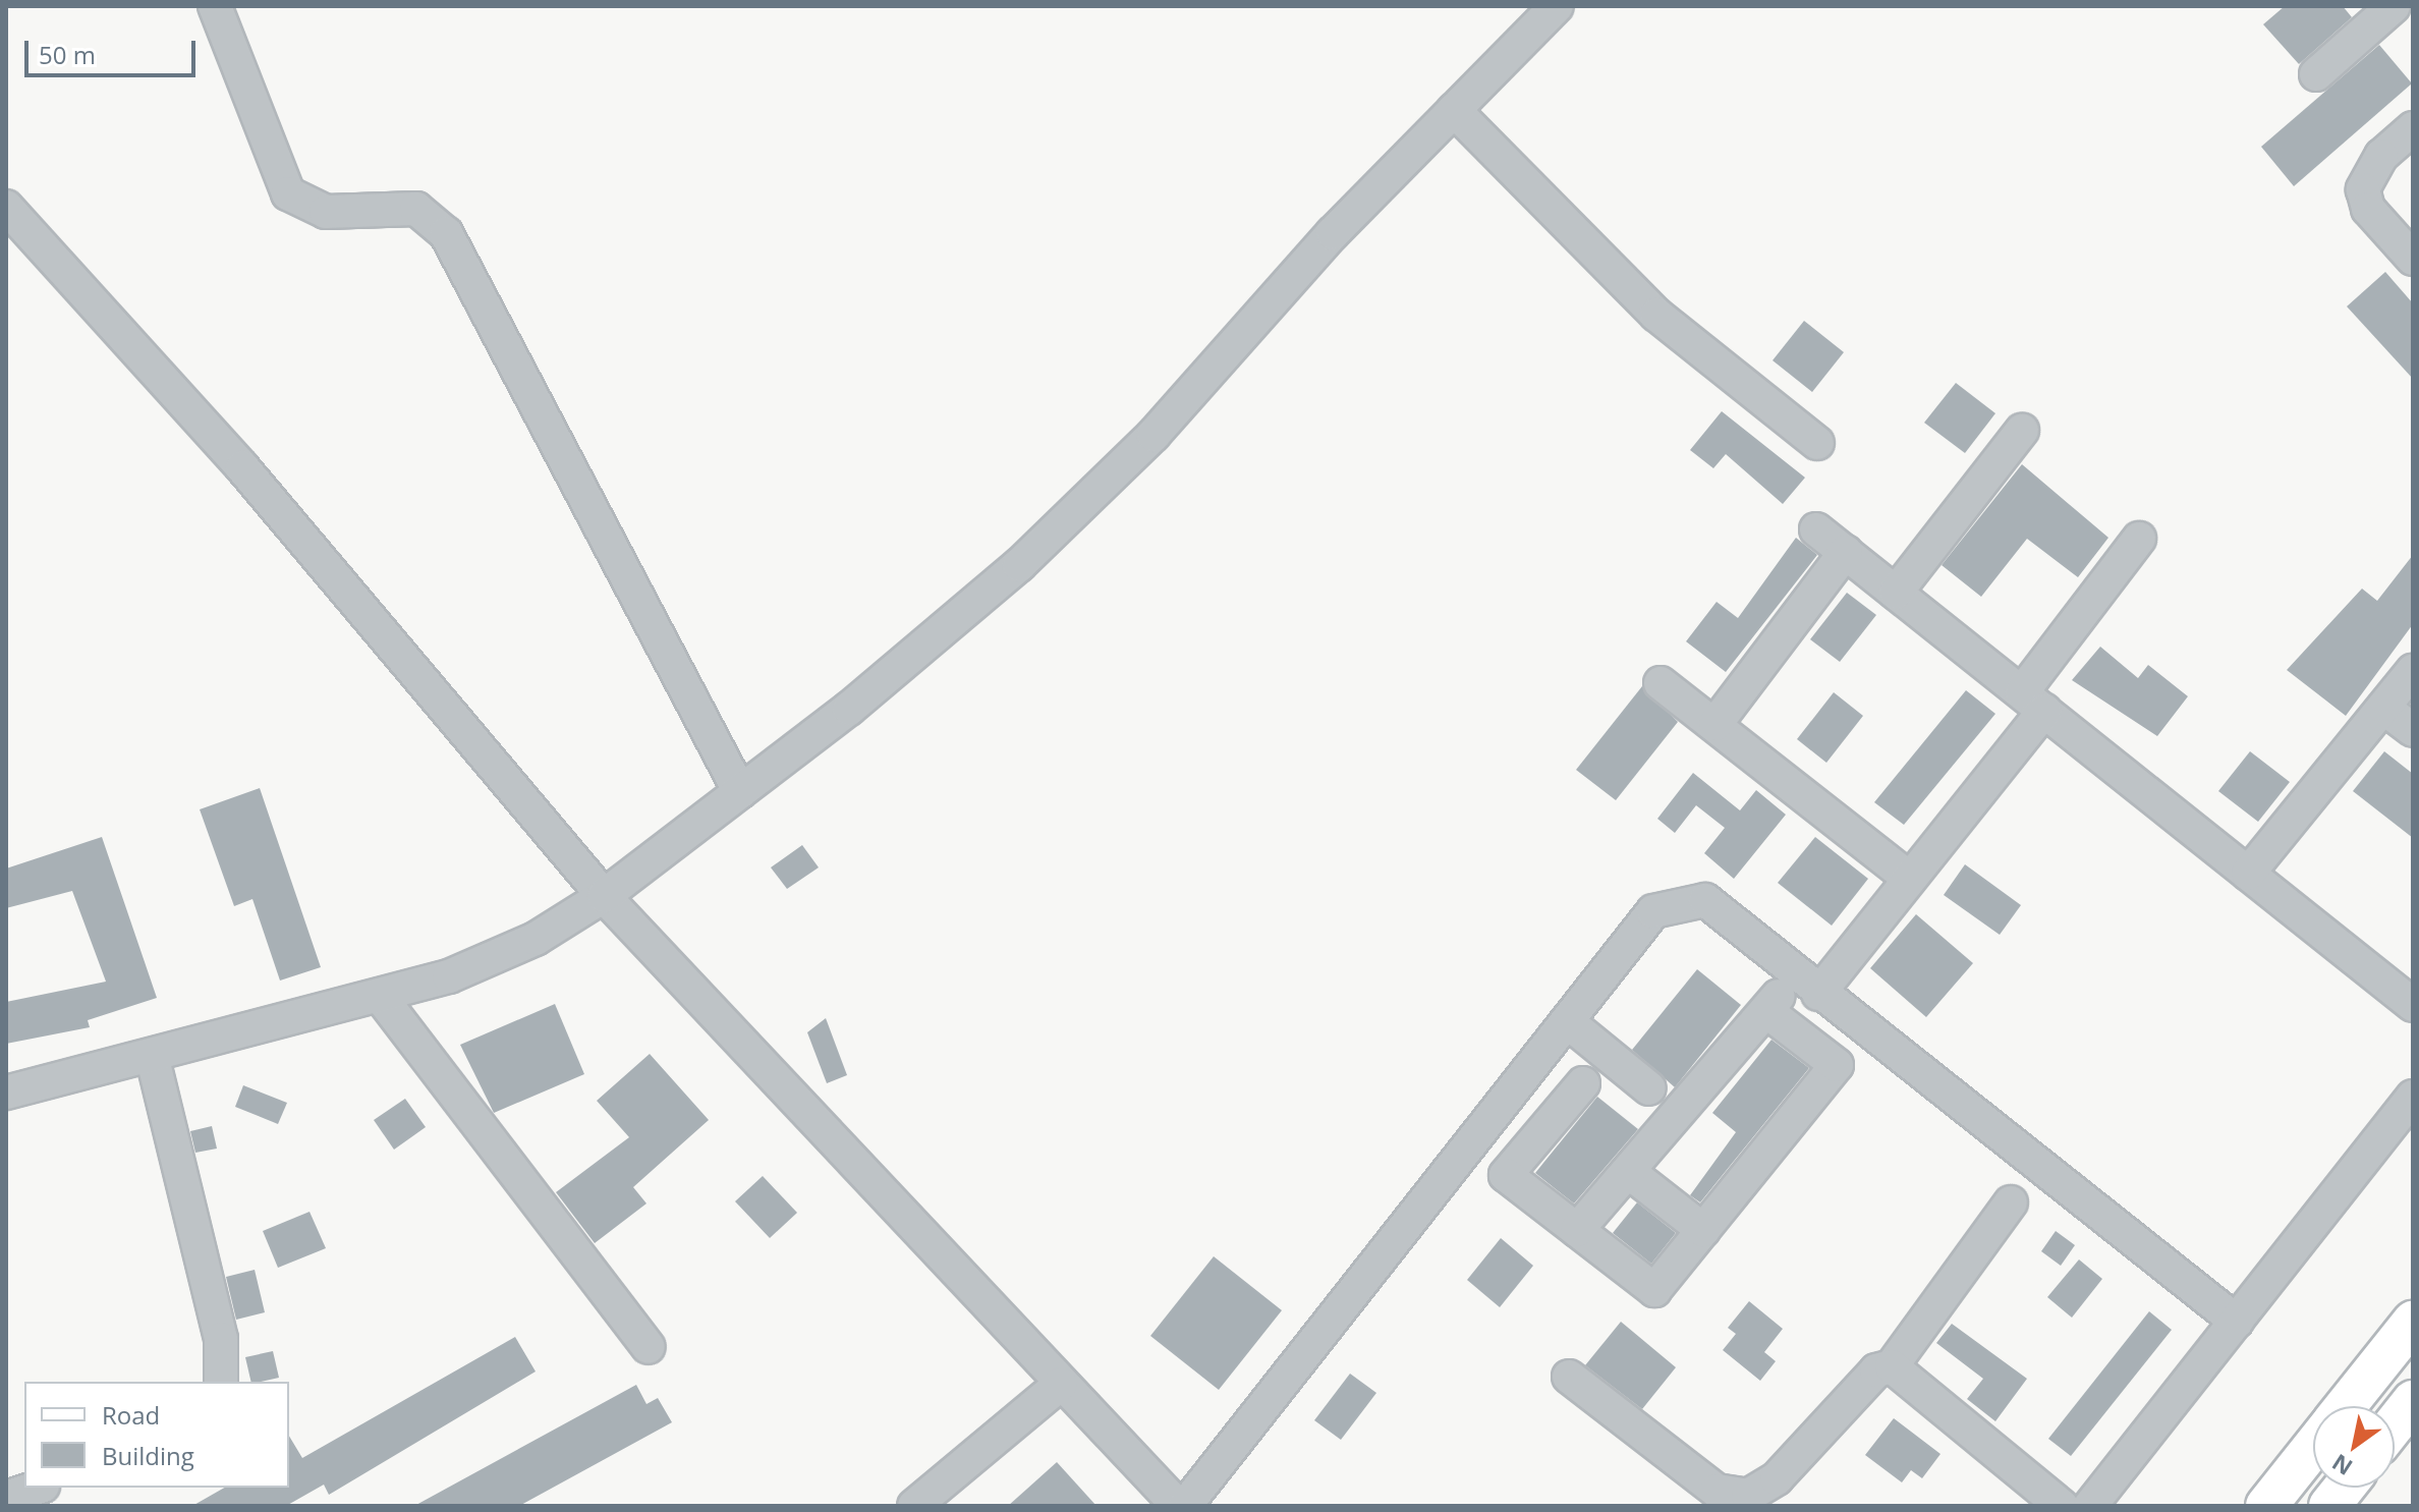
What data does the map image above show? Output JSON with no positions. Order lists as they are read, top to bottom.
{
  "legend": ["Road", "Building"],
  "scale_bar": "50 m",
  "north": "bottom left"
}
